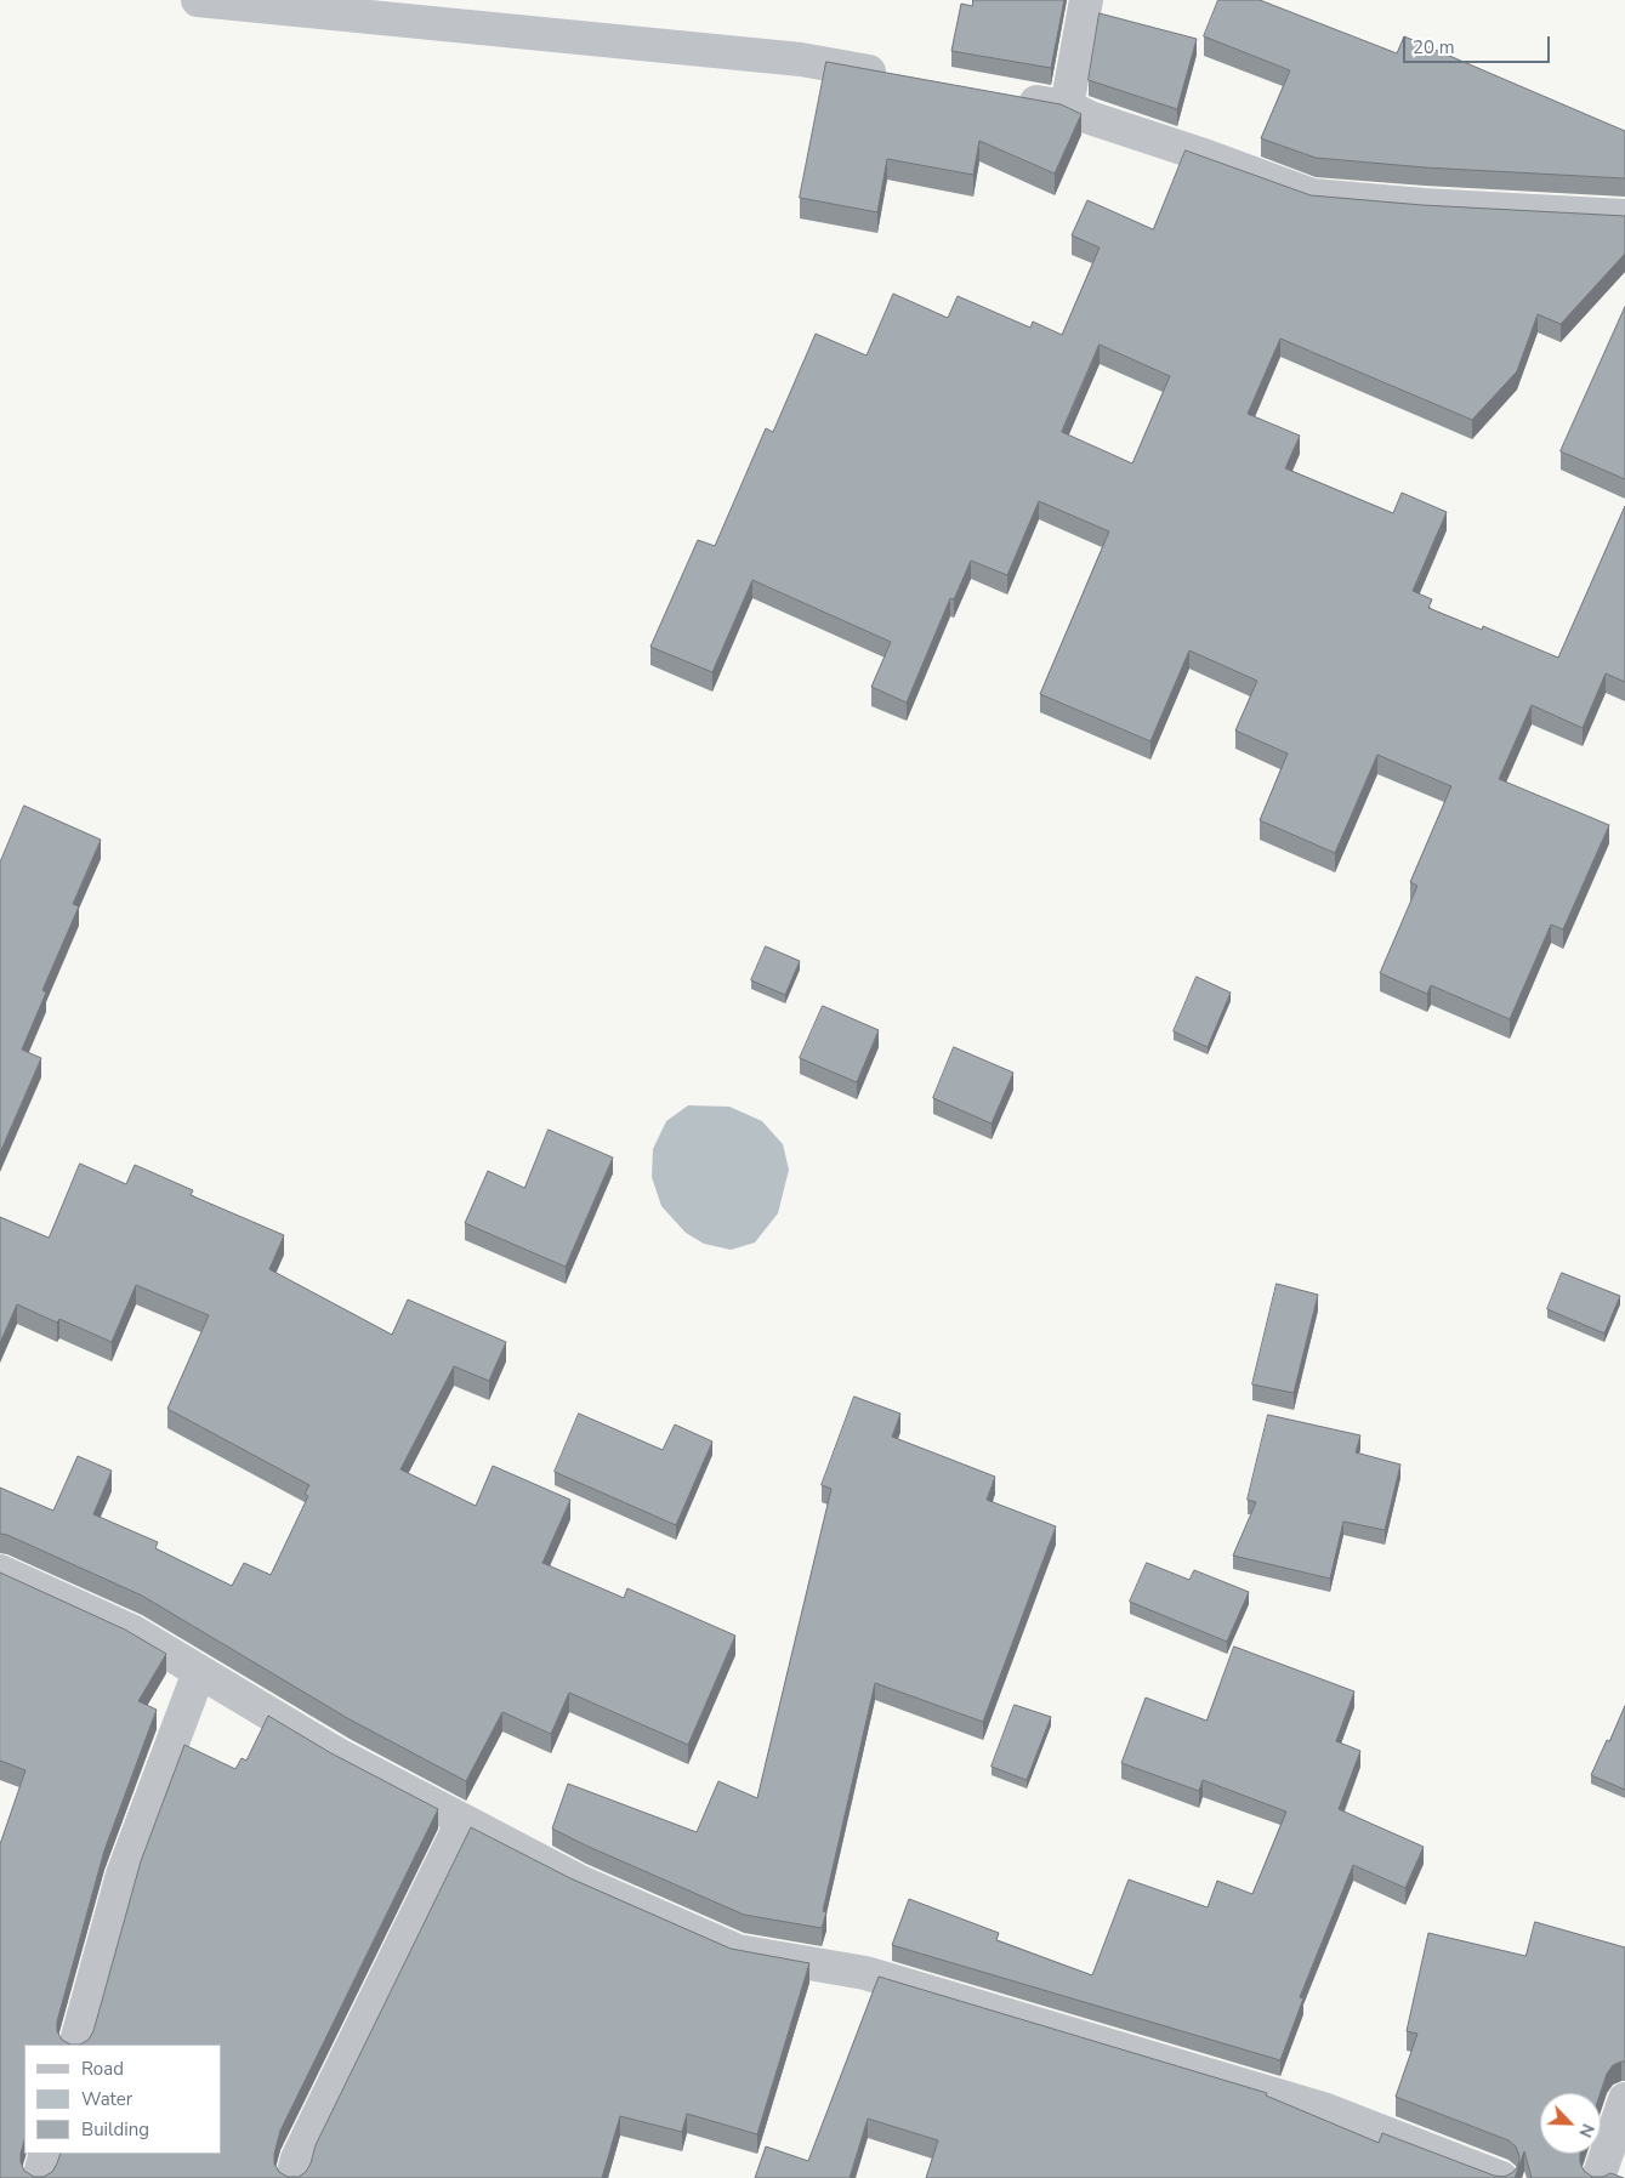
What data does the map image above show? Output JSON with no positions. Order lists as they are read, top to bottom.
{
  "legend": ["Road", "Water", "Building"],
  "scale_bar": "20 m",
  "north": "bottom right"
}
